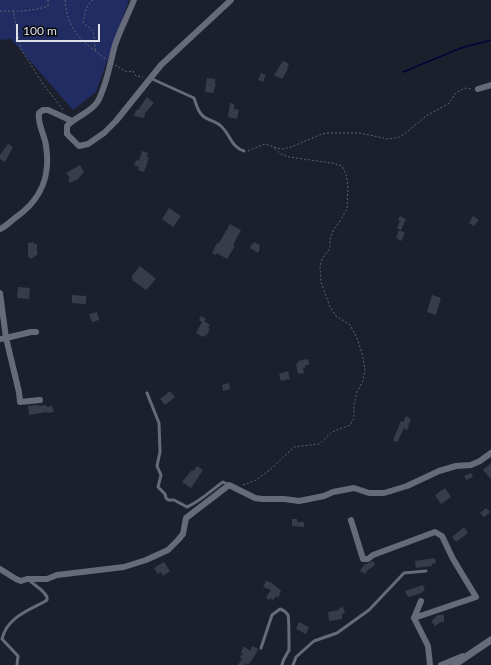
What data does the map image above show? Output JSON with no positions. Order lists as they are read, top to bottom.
{
  "scale_bar": "100 m"
}
